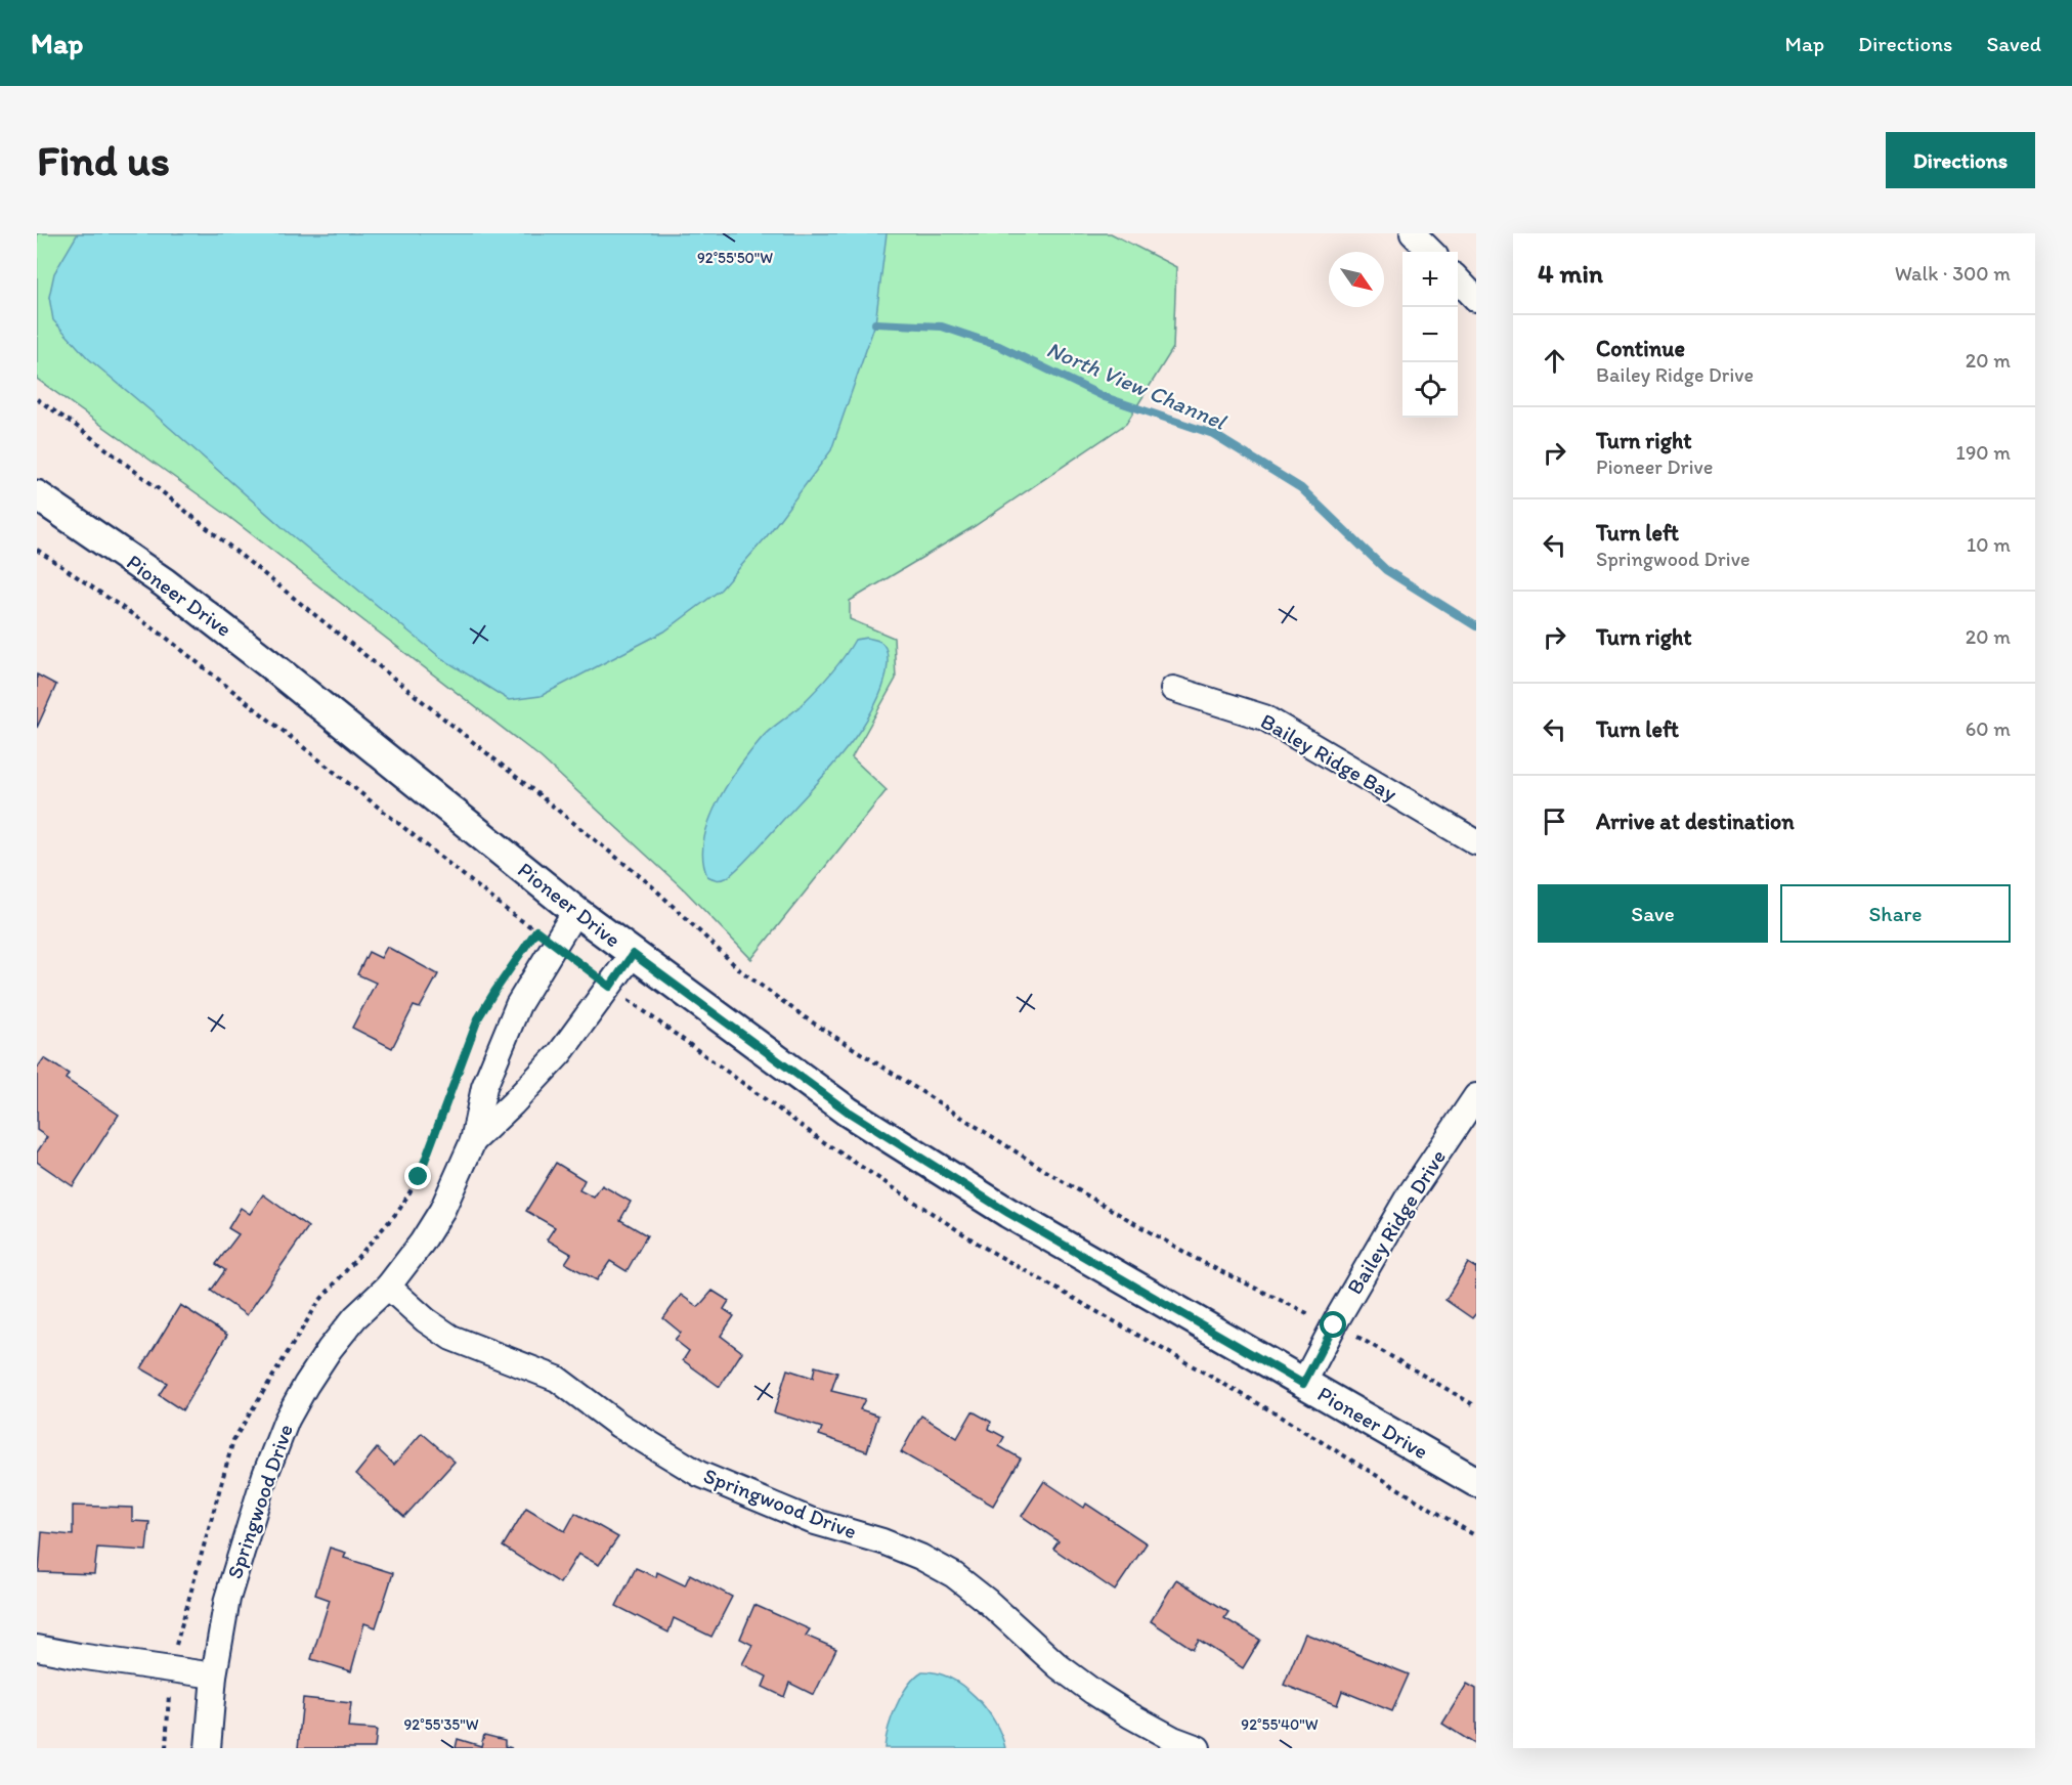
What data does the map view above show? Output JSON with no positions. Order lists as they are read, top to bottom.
{
  "streets": {
    "street": [
      "Pioneer Drive",
      "Bailey Ridge Bay",
      "Bailey Ridge Drive",
      "Springwood Drive"
    ]
  },
  "crossings": [
    ["Pioneer Drive", "Bailey Ridge Drive"],
    ["Pioneer Drive", "Springwood Drive"]
  ],
  "water": ["North View Channel"],
  "north": "bottom right",
  "page": {
    "header": "Map",
    "nav": ["Map", "Directions", "Saved"],
    "buttons": [
      "Directions",
      ["Save", "Share"]
    ],
    "title": "Find us",
    "heading": ["4 min", "Walk · 300 m"],
    "map_buttons": ["+", "−"],
    "list": [
      ["Continue", "Bailey Ridge Drive", "20 m"],
      ["Turn right", "Pioneer Drive", "190 m"],
      ["Turn left", "Springwood Drive", "10 m"],
      ["Turn right", "20 m"],
      ["Turn left", "60 m"],
      "Arrive at destination"
    ]
  },
  "coordinates": ["92°55'50\"W", "92°55'35\"W", "92°55'40\"W"]
}
